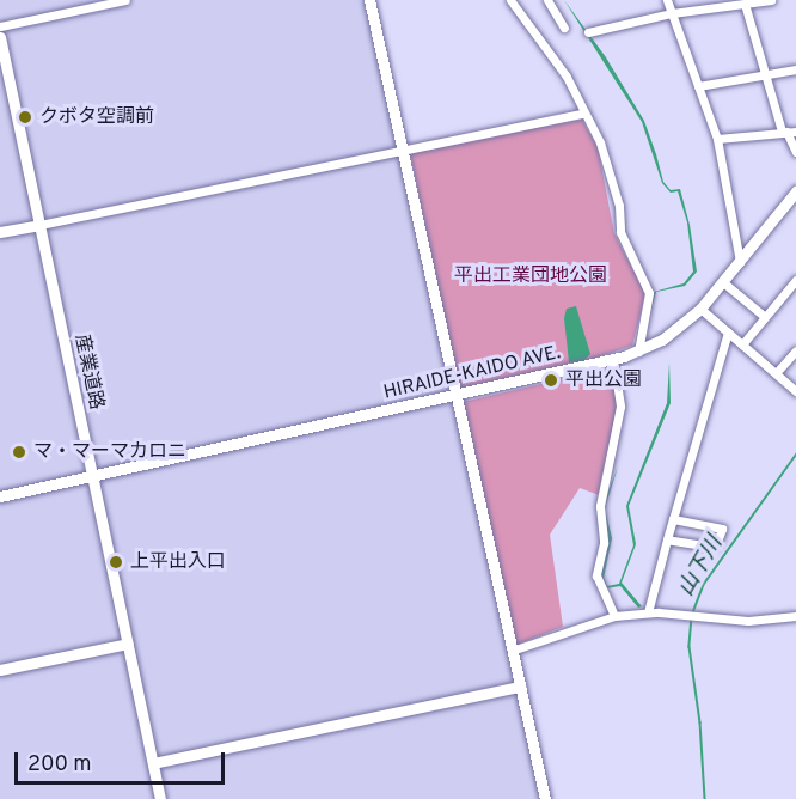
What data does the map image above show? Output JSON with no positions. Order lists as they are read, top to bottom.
{
  "streets": {
    "street": ["産業道路", "HIRAIDE-KAIDO AVE."]
  },
  "crossings": [
    ["産業道路", "HIRAIDE-KAIDO AVE."]
  ],
  "water": ["山下川"],
  "parks": ["平出工業団地公園"],
  "places": [
    "クボタ空調前",
    "平出公園",
    "マ・マーマカロニ",
    "上平出入口"
  ],
  "scale_bar": "200 m"
}
